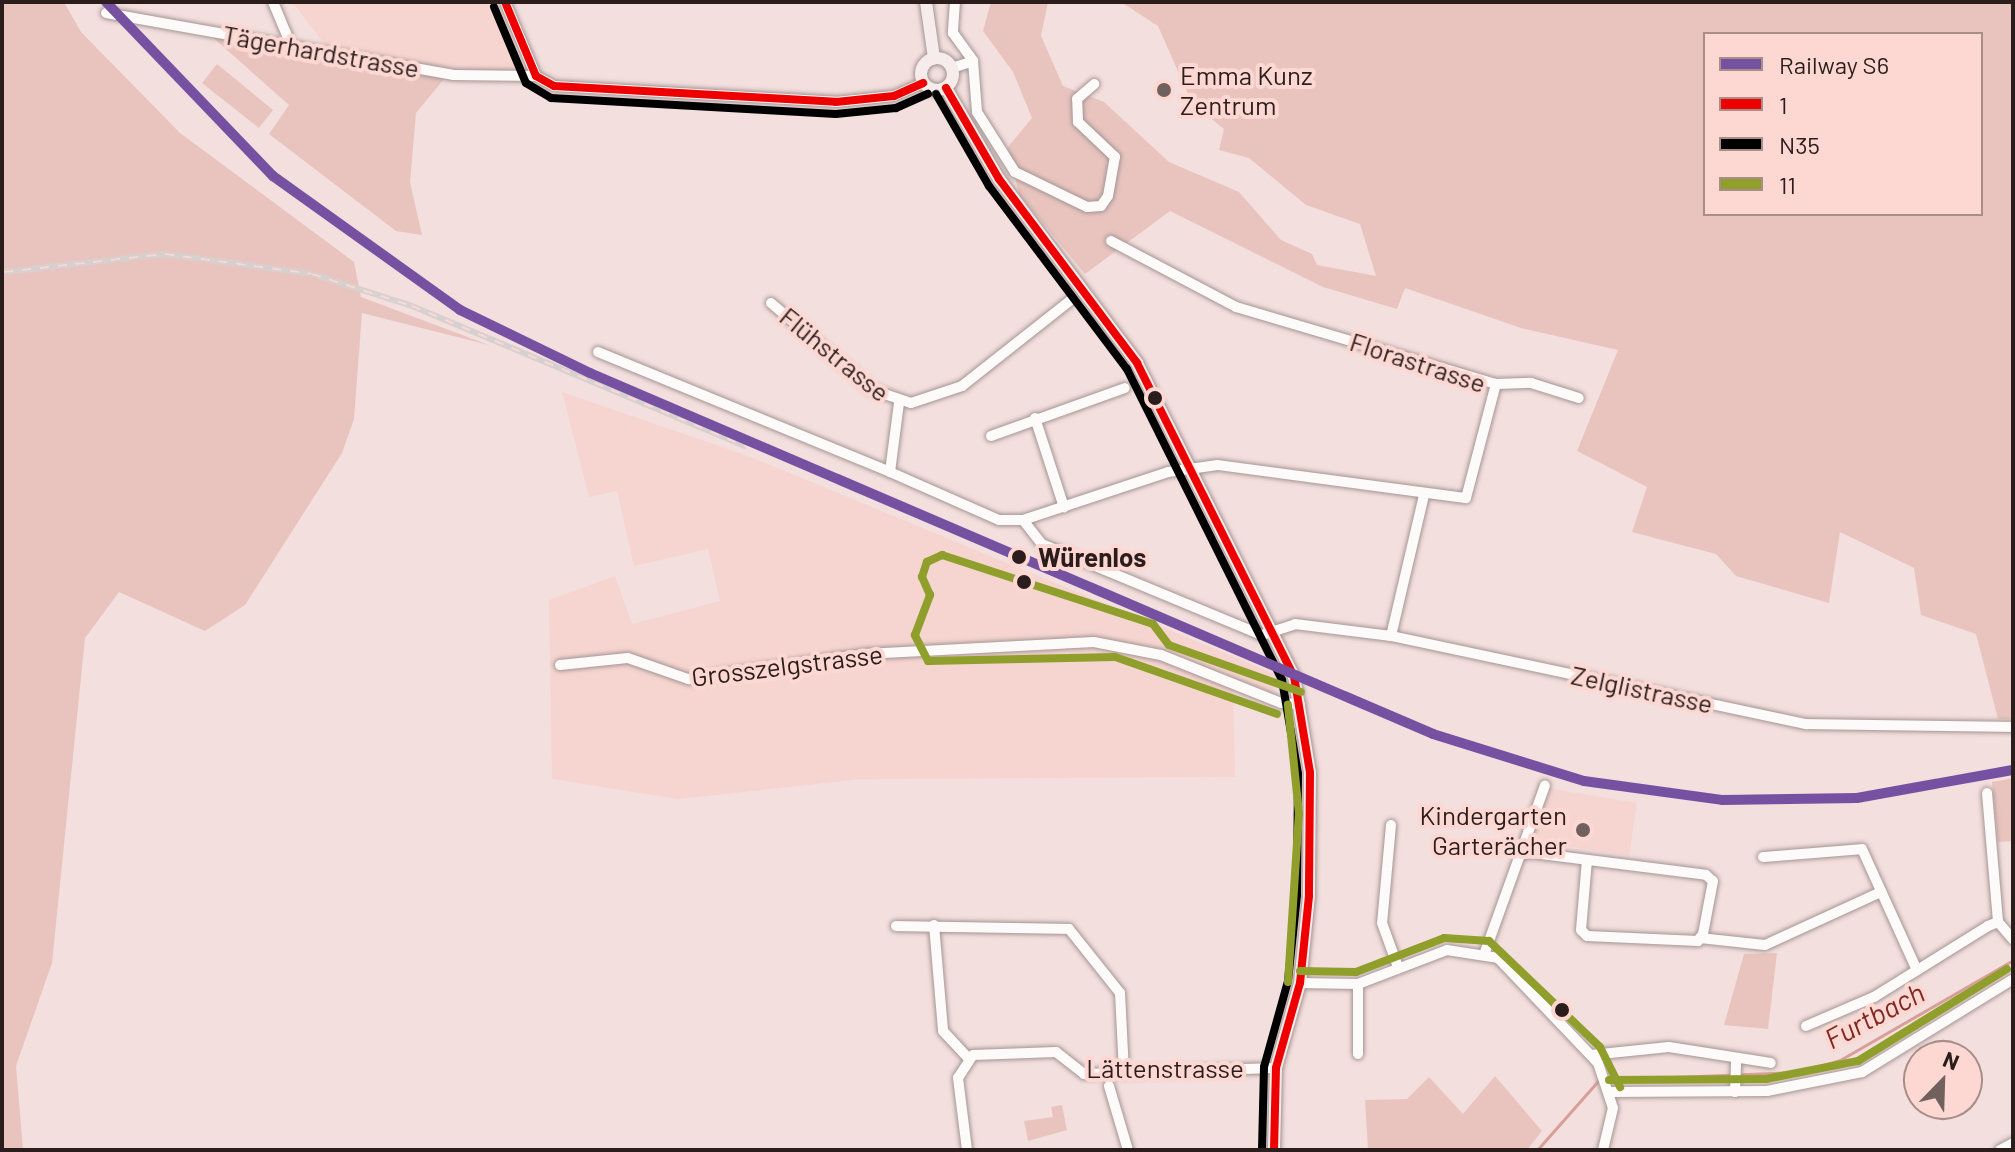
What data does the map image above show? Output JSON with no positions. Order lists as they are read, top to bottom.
{
  "streets": {
    "street": [
      "Tägerhardstrasse",
      "Flühstrasse",
      "Florastrasse",
      "Grosszelgstrasse",
      "Zelglistrasse",
      "Lättenstrasse"
    ]
  },
  "water": ["Furtbach"],
  "places": ["Emma Kunz Zentrum", "Würenlos", "Kindergarten Garterächer"],
  "lines": [
    "rail line S6",
    "transit line 1",
    "transit line N35",
    "transit line 11"
  ],
  "legend": [
    "Railway S6",
    "1",
    "N35",
    "11"
  ],
  "north": "top right"
}
